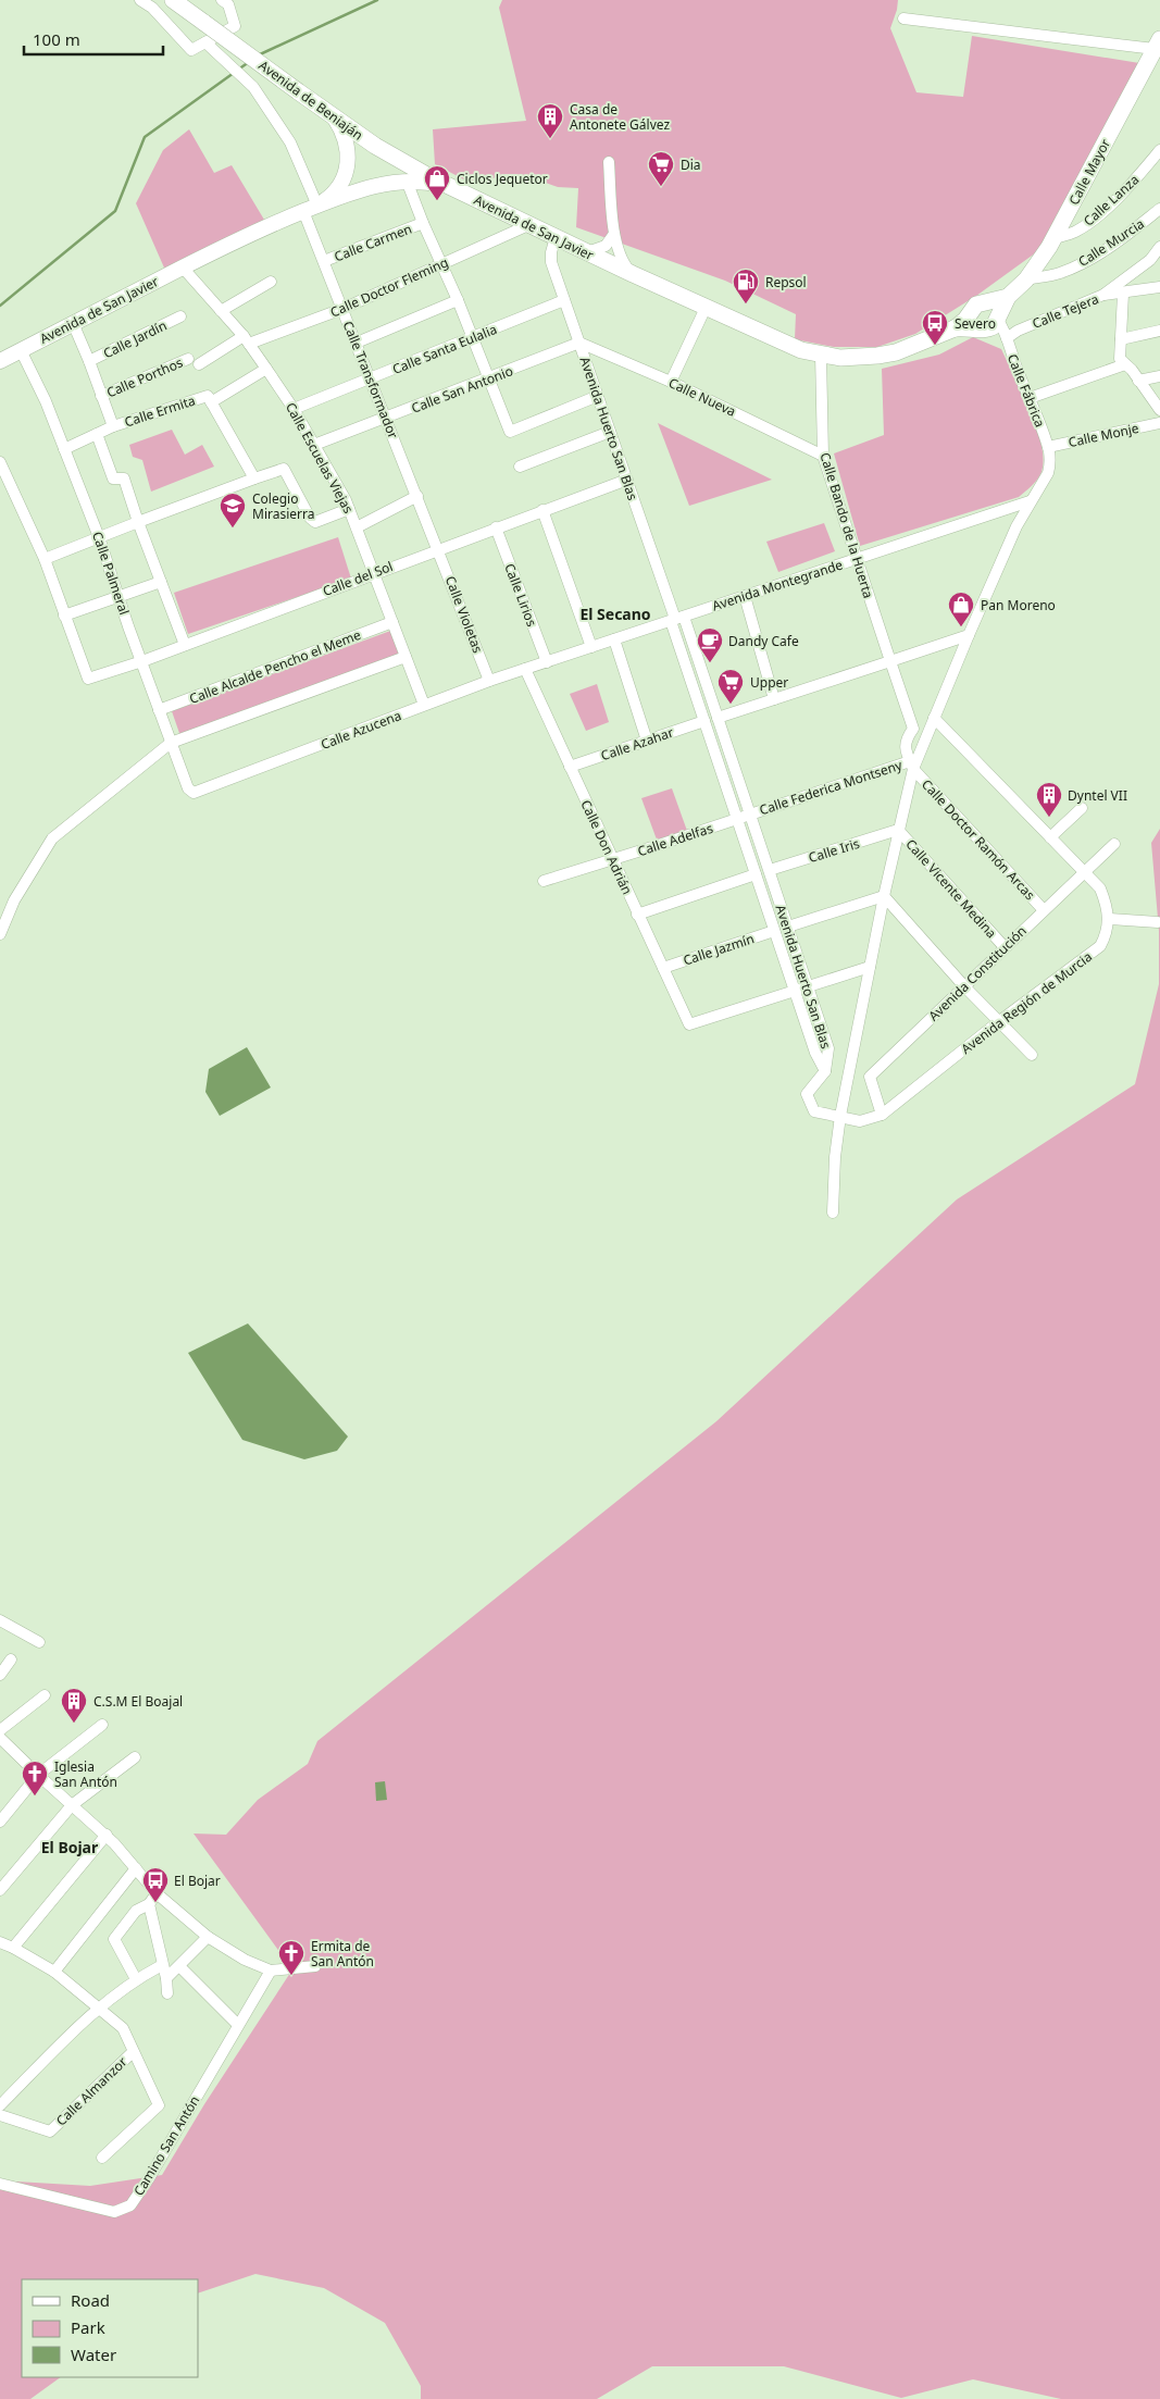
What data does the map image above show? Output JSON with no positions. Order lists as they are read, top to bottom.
{
  "streets": {
    "main road": ["Avenida de Beniaján", "Calle Mayor", "Avenida de San Javier"],
    "street": [
      "Calle Lanza",
      "Calle Carmen",
      "Calle Murcia",
      "Calle Doctor Fleming",
      "Calle Tejera",
      "Calle Jardín",
      "Calle Santa Eulalia",
      "Calle Porthos",
      "Calle Transformador",
      "Calle San Antonio",
      "Calle Fábrica",
      "Calle Nueva",
      "Calle Ermita",
      "Avenida Huerto San Blas",
      "Calle Monje",
      "Calle Escuelas Viejas",
      "Calle Bando de la Huerta",
      "Calle Palmeral",
      "Calle del Sol",
      "Avenida Montegrande",
      "Calle Lirios",
      "Calle Violetas",
      "Calle Alcalde Pencho el Meme",
      "Calle Azucena",
      "Calle Azahar",
      "Calle Federica Montseny",
      "Calle Adelfas",
      "Calle Doctor Ramón Arcas",
      "Calle Don Adrián",
      "Calle Iris",
      "Calle Vicente Medina",
      "Calle Jazmín",
      "Avenida Constitución",
      "Avenida Región de Murcia",
      "Calle Almanzor",
      "Camino San Antón"
    ]
  },
  "crossings": [
    ["Avenida de Beniaján", "Avenida de San Javier"],
    ["Calle Mayor", "Calle Lanza"],
    ["Calle Mayor", "Avenida de San Javier"],
    ["Calle Mayor", "Calle Murcia"],
    ["Calle Mayor", "Calle Fábrica"],
    ["Avenida de San Javier", "Calle Doctor Fleming"],
    ["Avenida de San Javier", "Calle Transformador"],
    ["Avenida de San Javier", "Calle Fábrica"],
    ["Avenida de San Javier", "Avenida Huerto San Blas"],
    ["Avenida de San Javier", "Calle Escuelas Viejas"],
    ["Avenida de San Javier", "Calle Bando de la Huerta"],
    ["Avenida de San Javier", "Calle Palmeral"],
    ["Calle Carmen", "Calle Transformador"],
    ["Calle Doctor Fleming", "Calle Transformador"],
    ["Calle Doctor Fleming", "Calle Escuelas Viejas"],
    ["Calle Tejera", "Calle Fábrica"],
    ["Calle Santa Eulalia", "Calle Transformador"],
    ["Calle Santa Eulalia", "Avenida Huerto San Blas"],
    ["Calle Santa Eulalia", "Calle Escuelas Viejas"],
    ["Calle Transformador", "Calle San Antonio"],
    ["Calle Transformador", "Calle del Sol"],
    ["Calle Transformador", "Calle Violetas"],
    ["Calle San Antonio", "Calle Nueva"],
    ["Calle San Antonio", "Avenida Huerto San Blas"],
    ["Calle San Antonio", "Calle Escuelas Viejas"],
    ["Calle Fábrica", "Calle Monje"],
    ["Calle Nueva", "Avenida Huerto San Blas"],
    ["Calle Nueva", "Calle Bando de la Huerta"],
    ["Calle Ermita", "Calle Escuelas Viejas"],
    ["Calle Ermita", "Calle Palmeral"],
    ["Avenida Huerto San Blas", "Calle del Sol"],
    ["Avenida Huerto San Blas", "Avenida Montegrande"],
    ["Avenida Huerto San Blas", "Calle Azahar"],
    ["Avenida Huerto San Blas", "Calle Federica Montseny"],
    ["Avenida Huerto San Blas", "Calle Adelfas"],
    ["Avenida Huerto San Blas", "Calle Don Adrián"],
    ["Avenida Huerto San Blas", "Calle Iris"],
    ["Avenida Huerto San Blas", "Calle Jazmín"],
    ["Avenida Huerto San Blas", "Avenida Región de Murcia"],
    ["Calle Escuelas Viejas", "Calle del Sol"],
    ["Calle Escuelas Viejas", "Calle Alcalde Pencho el Meme"],
    ["Calle Escuelas Viejas", "Calle Azucena"],
    ["Calle Bando de la Huerta", "Avenida Montegrande"],
    ["Calle Bando de la Huerta", "Calle Federica Montseny"],
    ["Calle Bando de la Huerta", "Calle Doctor Ramón Arcas"],
    ["Calle Palmeral", "Calle del Sol"],
    ["Calle Palmeral", "Calle Alcalde Pencho el Meme"],
    ["Calle Palmeral", "Calle Azucena"],
    ["Calle del Sol", "Calle Lirios"],
    ["Calle del Sol", "Calle Violetas"],
    ["Avenida Montegrande", "Calle Lirios"],
    ["Avenida Montegrande", "Calle Azucena"],
    ["Avenida Montegrande", "Calle Don Adrián"],
    ["Calle Violetas", "Calle Azucena"],
    ["Calle Azucena", "Calle Don Adrián"],
    ["Calle Azahar", "Calle Don Adrián"],
    ["Calle Federica Montseny", "Calle Adelfas"],
    ["Calle Federica Montseny", "Calle Doctor Ramón Arcas"],
    ["Calle Adelfas", "Calle Don Adrián"],
    ["Calle Doctor Ramón Arcas", "Avenida Constitución"],
    ["Calle Don Adrián", "Calle Jazmín"],
    ["Calle Iris", "Calle Vicente Medina"],
    ["Calle Vicente Medina", "Avenida Constitución"],
    ["Avenida Constitución", "Avenida Región de Murcia"]
  ],
  "districts": ["El Secano", "El Bojar"],
  "places": {
    "building": ["Casa de Antonete Gálvez", "Dyntel VII", "C.S.M El Boajal"],
    "supermarket": ["Dia", "Upper"],
    "shop": ["Ciclos Jequetor", "Pan Moreno"],
    "fuel station": ["Repsol"],
    "bus stop": ["Severo", "El Bojar"],
    "school or university": ["Colegio Mirasierra"],
    "cafe": ["Dandy Cafe"],
    "church": ["Iglesia San Antón", "Ermita de San Antón"]
  },
  "legend": ["Road", "Park", "Water"],
  "scale_bar": "100 m"
}
